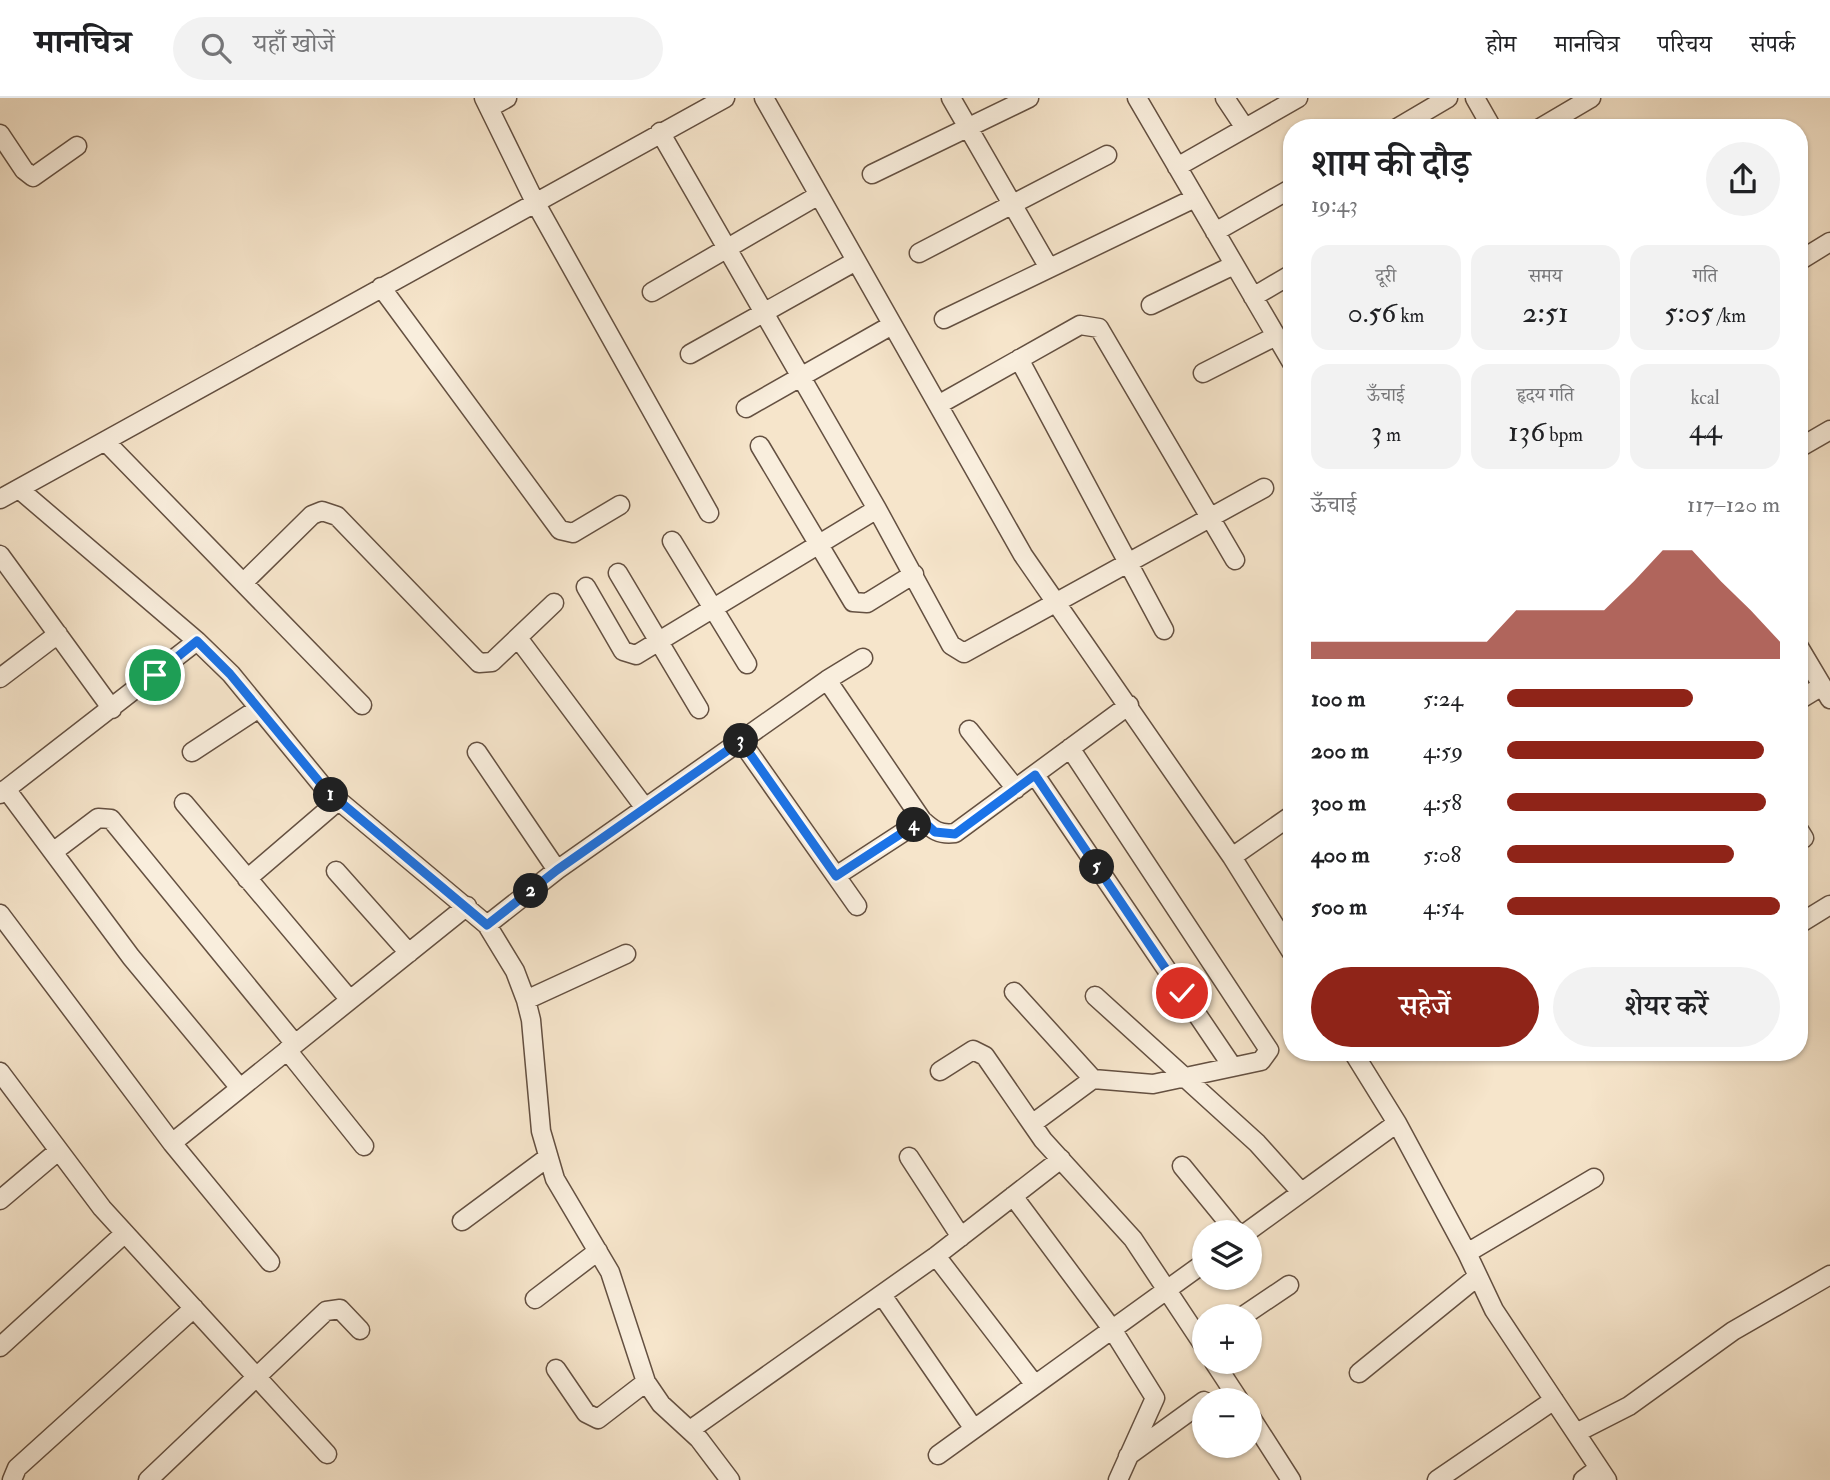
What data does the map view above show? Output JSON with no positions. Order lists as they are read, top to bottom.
{
  "page": {
    "header": "मानचित्र",
    "search": "यहाँ खोजें",
    "nav": [
      "होम",
      "मानचित्र",
      "परिचय",
      "संपर्क"
    ],
    "heading": ["शाम की दौड़", "19:43"],
    "stats": [
      ["दूरी", "0.56 km"],
      ["समय", "2:51"],
      ["गति", "5:05 /km"],
      ["ऊँचाई", "3 m"],
      ["हृदय गति", "136 bpm"],
      ["kcal", "44"]
    ],
    "chart": ["ऊँचाई", "117–120 m"],
    "list": [
      {
        "name": "100 m",
        "note": "5:24"
      },
      {
        "name": "200 m",
        "note": "4:59"
      },
      {
        "name": "300 m",
        "note": "4:58"
      },
      {
        "name": "400 m",
        "note": "5:08"
      },
      {
        "name": "500 m",
        "note": "4:54"
      }
    ],
    "pins": [
      "3",
      "1",
      "4",
      "5",
      "2"
    ],
    "buttons": ["सहेजें", "शेयर करें"],
    "map_buttons": ["+", "−"]
  }
}
